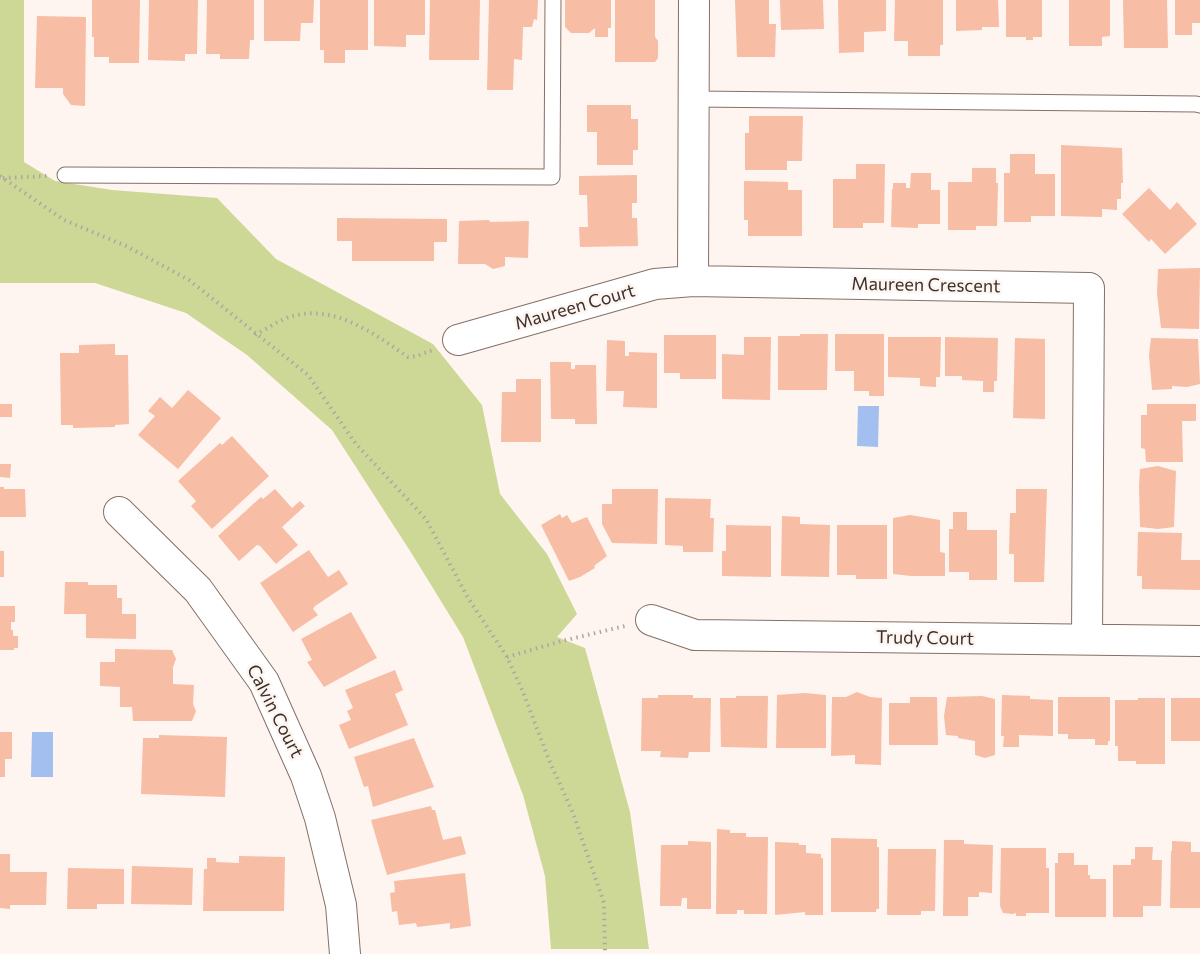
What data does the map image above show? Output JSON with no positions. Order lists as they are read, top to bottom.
{
  "streets": {
    "street": [
      "Maureen Crescent",
      "Maureen Court",
      "Trudy Court",
      "Calvin Court"
    ]
  },
  "crossings": [
    ["Maureen Crescent", "Maureen Court"],
    ["Maureen Crescent", "Trudy Court"]
  ]
}
